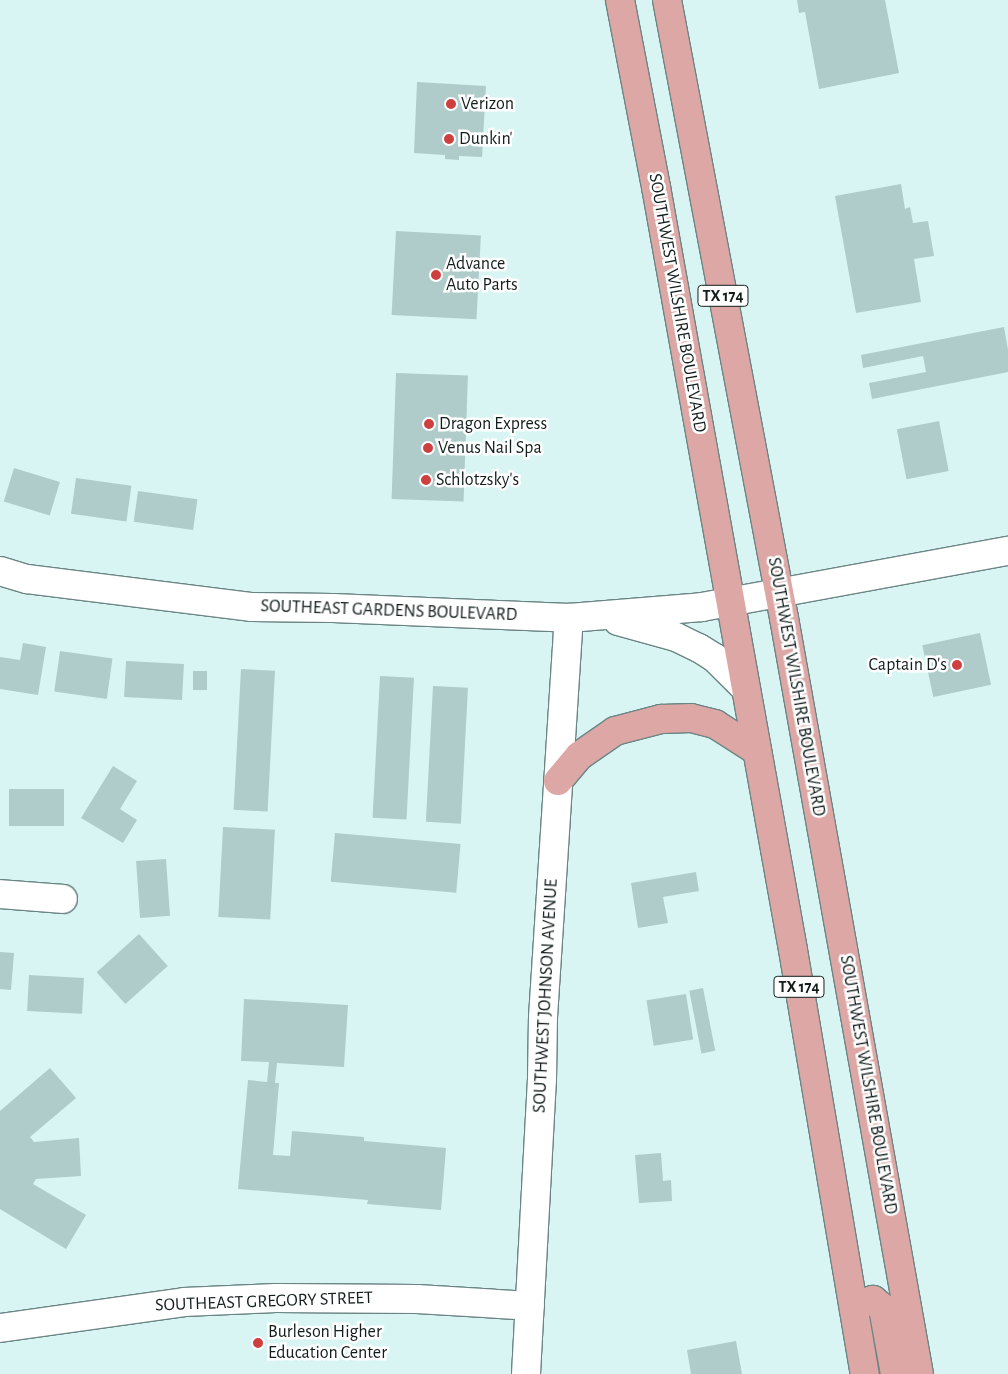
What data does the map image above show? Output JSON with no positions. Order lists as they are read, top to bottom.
{
  "streets": {
    "main road": ["TX 174", "SOUTHWEST WILSHIRE BOULEVARD"],
    "street": ["SOUTHEAST GARDENS BOULEVARD", "SOUTHWEST JOHNSON AVENUE", "SOUTHEAST GREGORY STREET"]
  },
  "crossings": [
    ["SOUTHWEST WILSHIRE BOULEVARD", "SOUTHEAST GARDENS BOULEVARD"],
    ["SOUTHEAST GARDENS BOULEVARD", "SOUTHWEST JOHNSON AVENUE"],
    ["SOUTHWEST JOHNSON AVENUE", "SOUTHEAST GREGORY STREET"]
  ],
  "places": [
    "Verizon",
    "Dunkin'",
    "Advance Auto Parts",
    "Dragon Express",
    "Venus Nail Spa",
    "Schlotzsky's",
    "Captain D's",
    "Burleson Higher Education Center"
  ]
}
